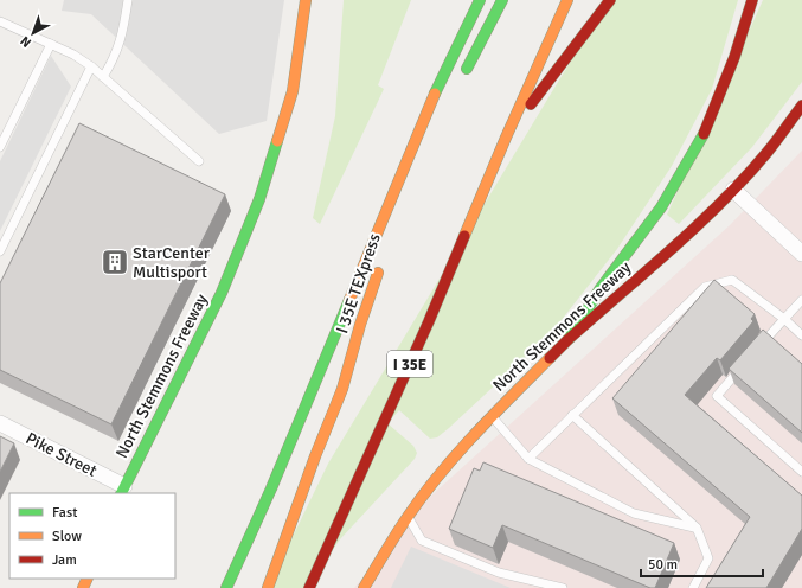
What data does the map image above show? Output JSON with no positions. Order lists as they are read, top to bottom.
{
  "streets": {
    "main road": ["I 35E TEXpress", "North Stemmons Freeway", "I 35E"],
    "street": ["Pike Street"]
  },
  "crossings": [
    ["North Stemmons Freeway", "Pike Street"]
  ],
  "places": {
    "building": ["StarCenter Multisport"]
  },
  "legend": ["Fast", "Slow", "Jam"],
  "scale_bar": "50 m",
  "north": "bottom left"
}
